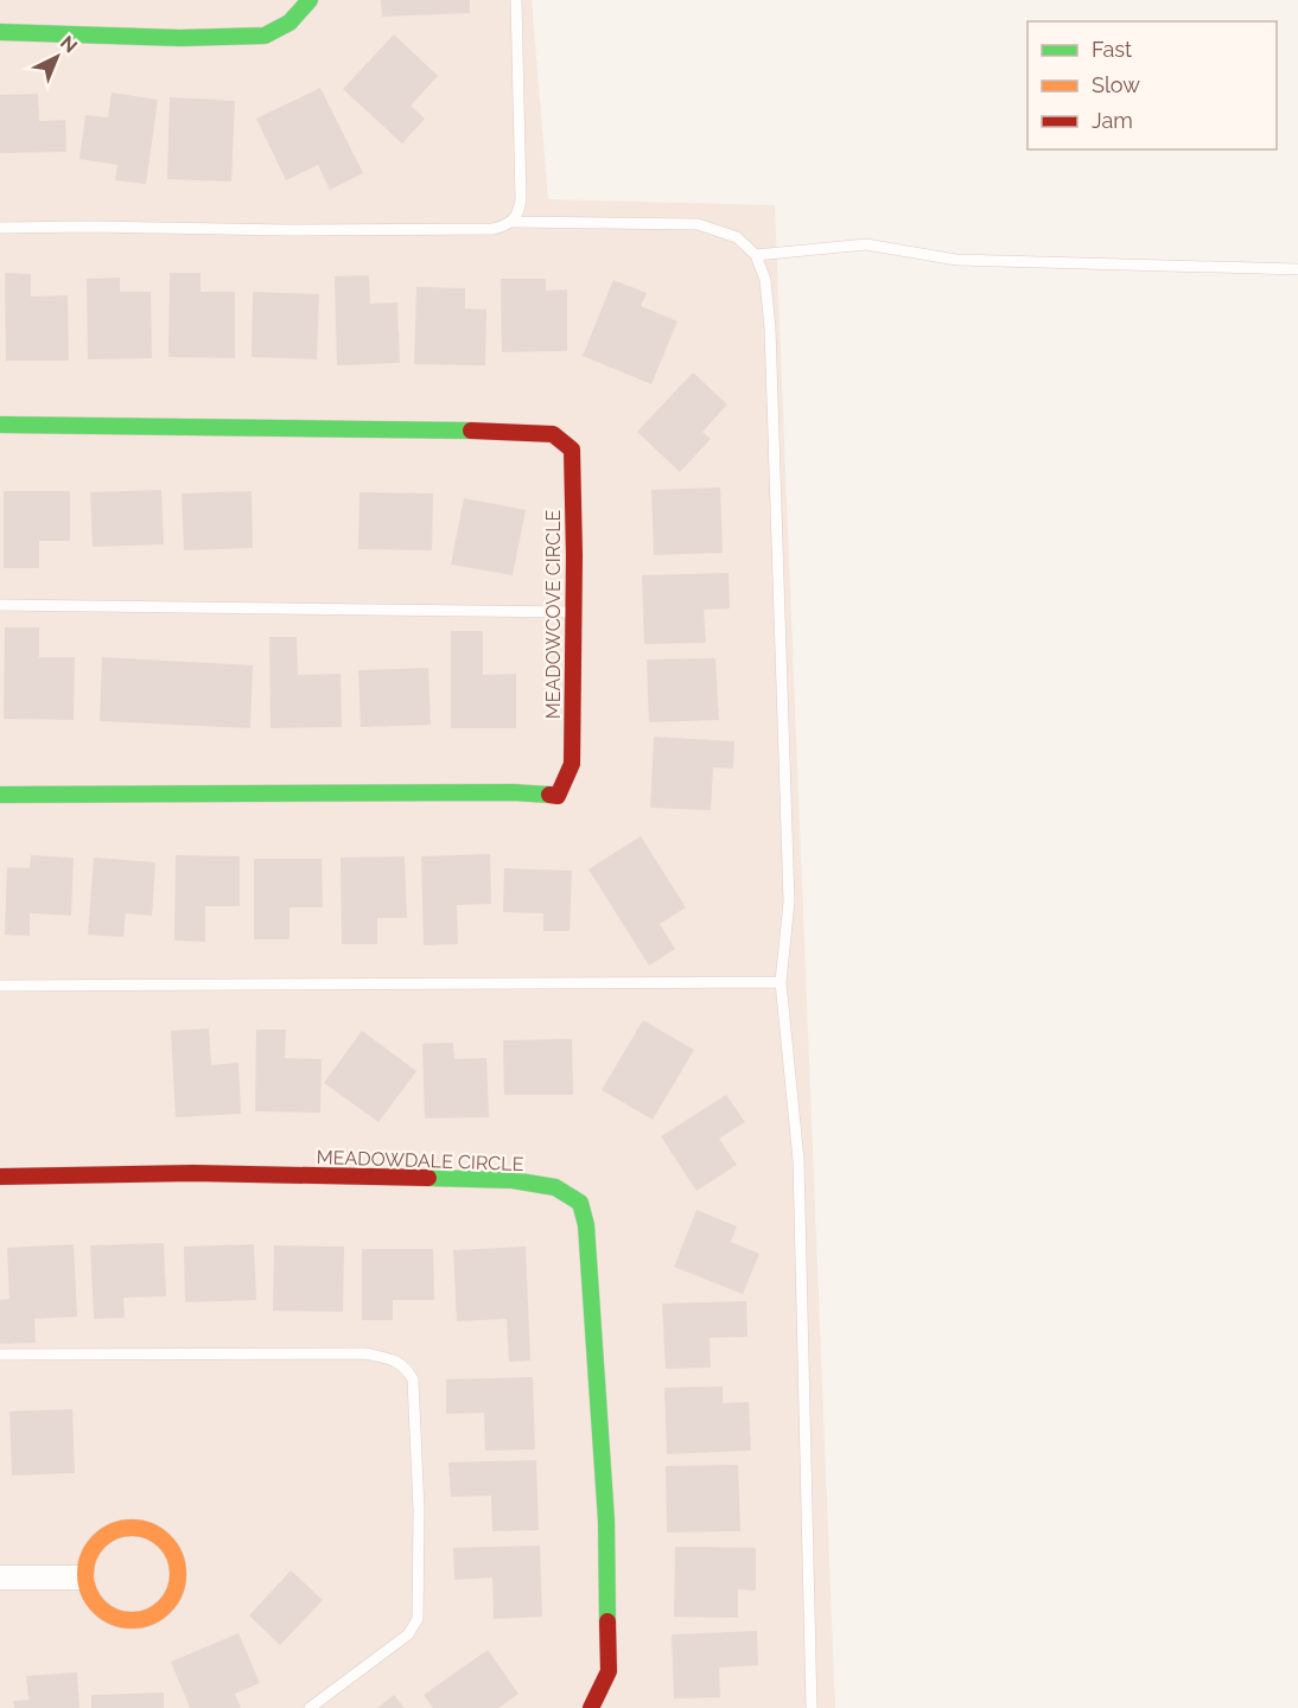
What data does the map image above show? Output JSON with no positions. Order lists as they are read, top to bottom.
{
  "streets": {
    "street": ["MEADOWCOVE CIRCLE", "MEADOWDALE CIRCLE"]
  },
  "legend": ["Fast", "Slow", "Jam"],
  "north": "top right"
}
